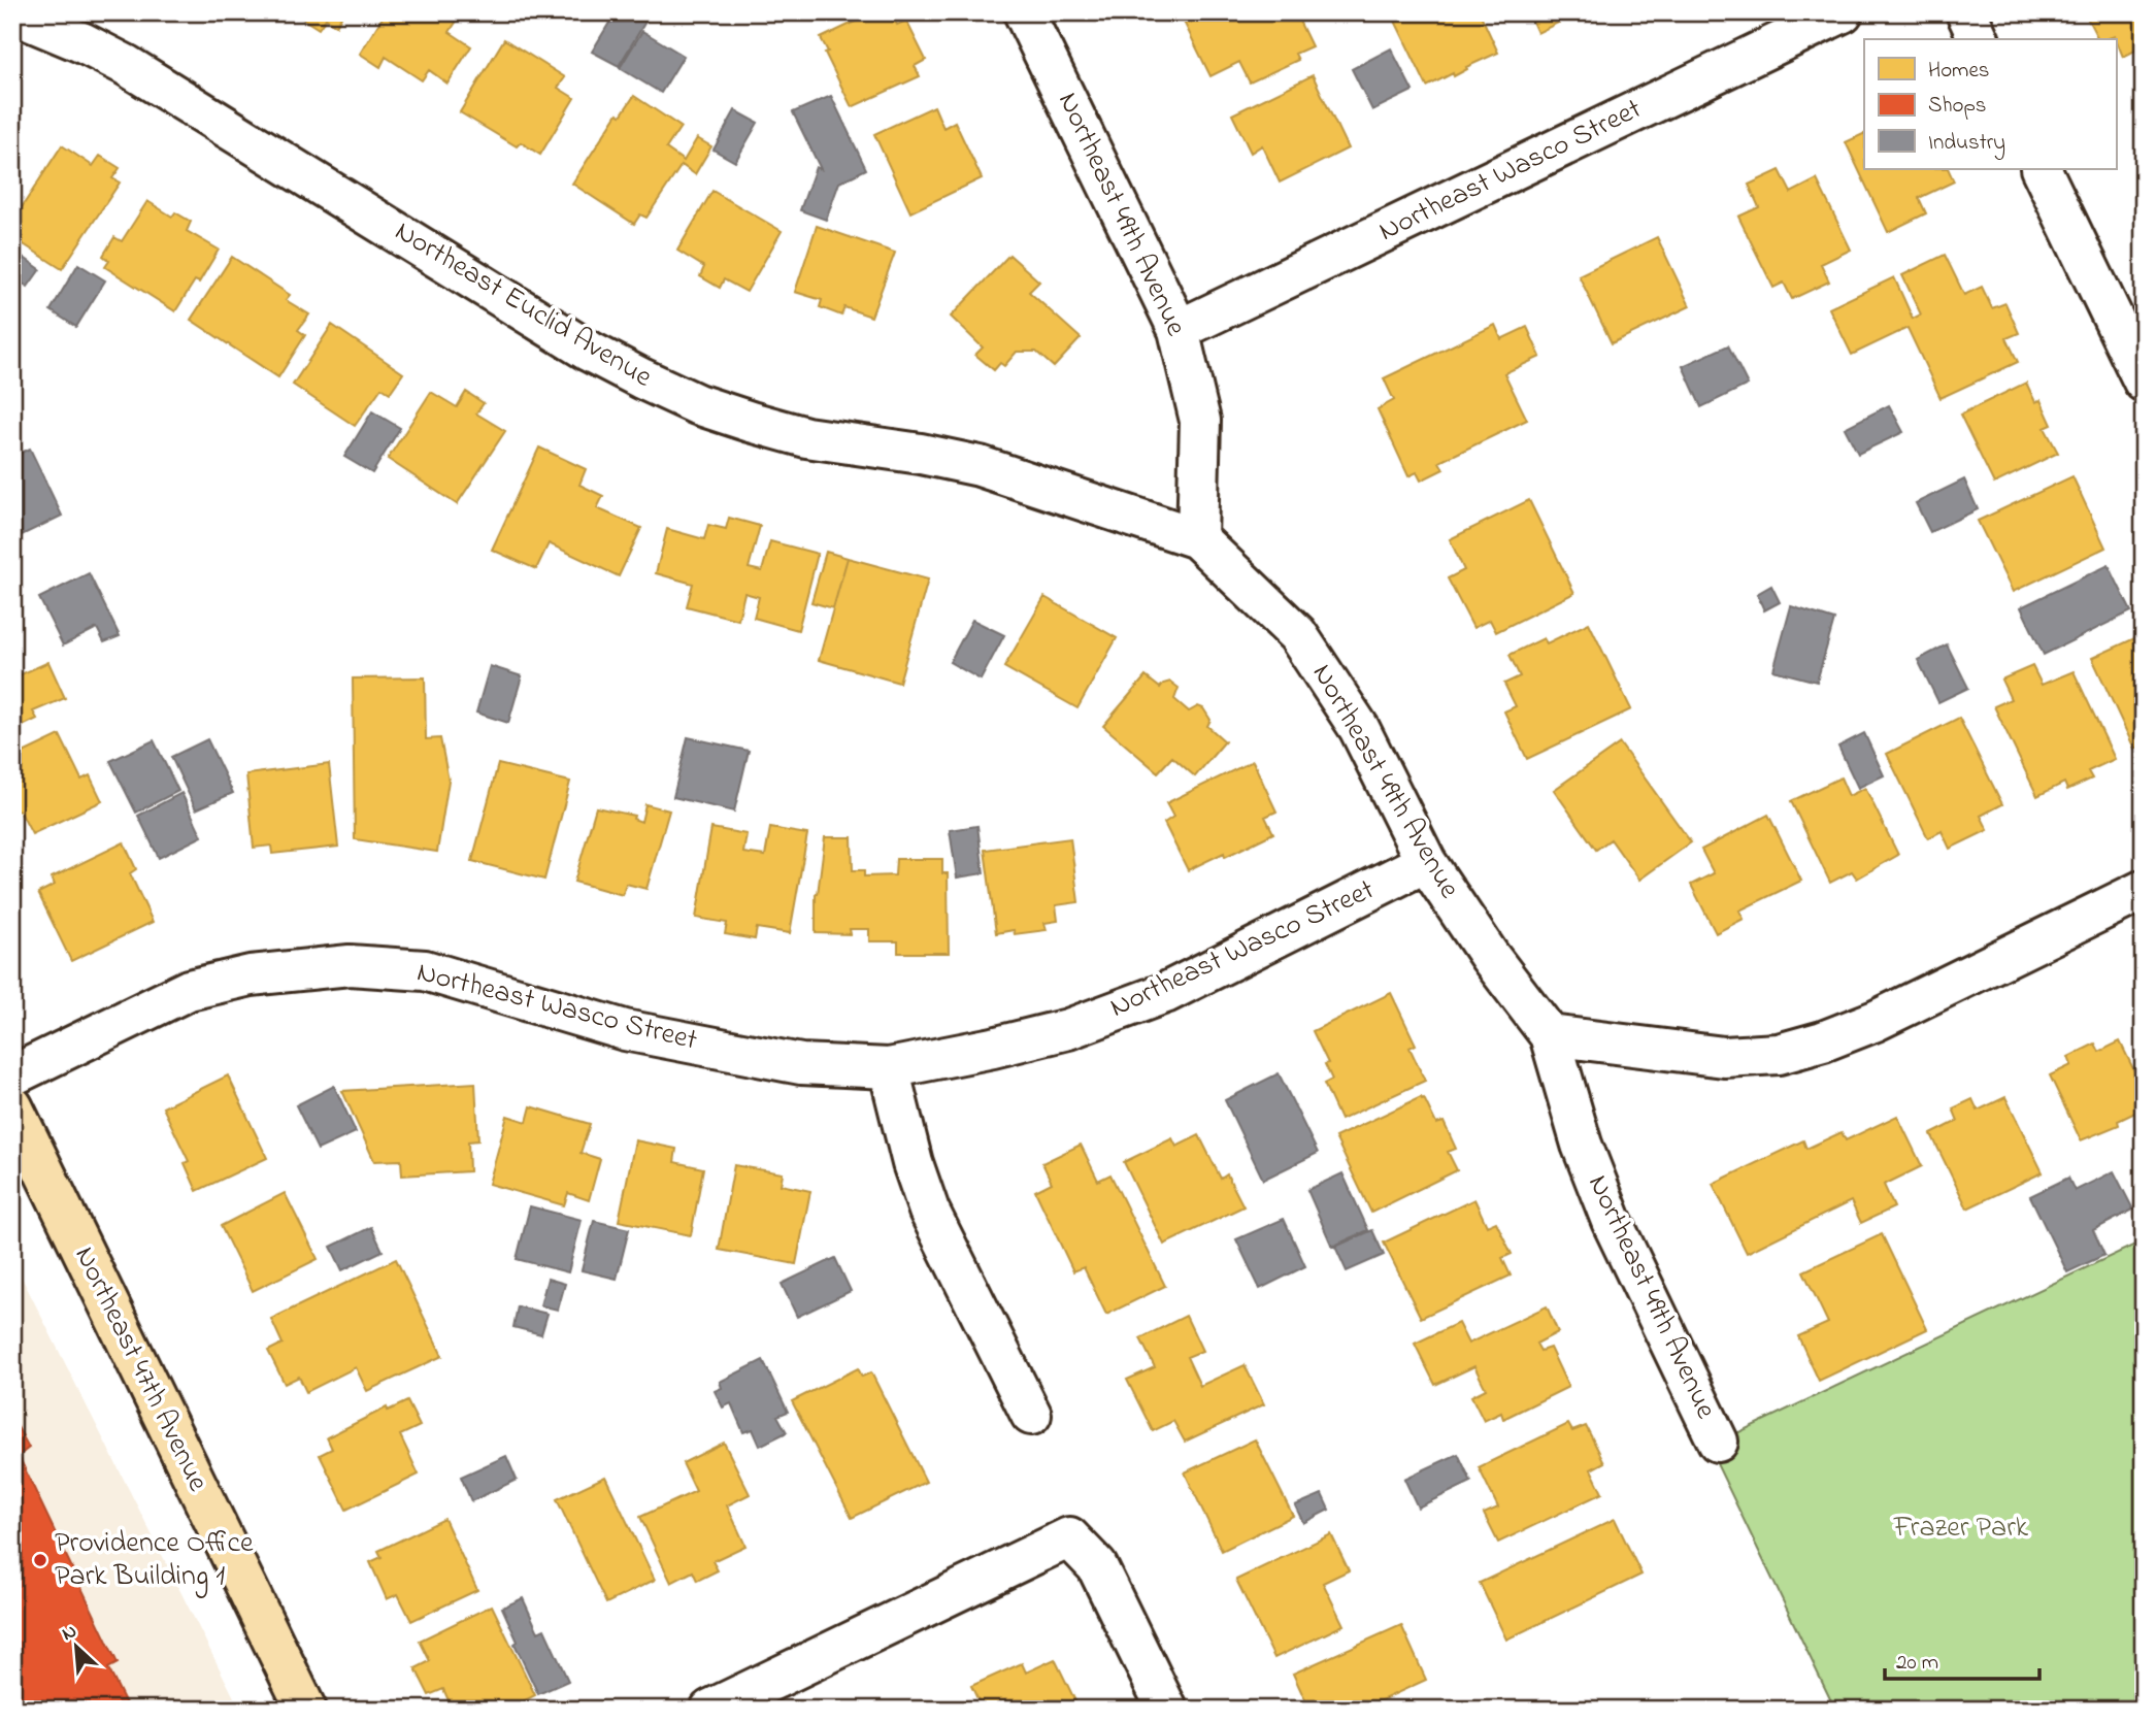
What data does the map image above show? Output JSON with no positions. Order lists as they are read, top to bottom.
{
  "streets": {
    "main road": ["Northeast 47th Avenue"],
    "street": ["Northeast Wasco Street", "Northeast 49th Avenue", "Northeast Euclid Avenue"]
  },
  "crossings": [
    ["Northeast Wasco Street", "Northeast 49th Avenue"],
    ["Northeast 49th Avenue", "Northeast Euclid Avenue"]
  ],
  "parks": ["Frazer Park"],
  "places": ["Providence Office Park Building 1"],
  "legend": ["Homes", "Shops", "Industry"],
  "scale_bar": "20 m",
  "north": "top left"
}
